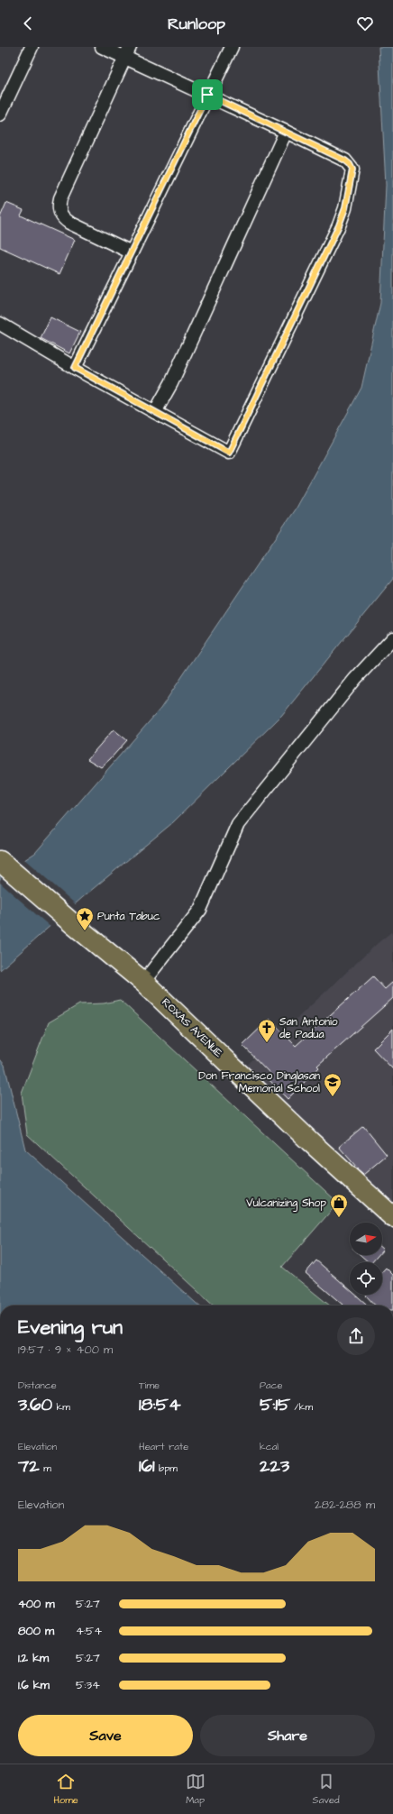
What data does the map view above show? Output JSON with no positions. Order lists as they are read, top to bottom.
{
  "streets": {
    "main road": ["ROXAS AVENUE"]
  },
  "places": {
    "place": ["Punta Tabuc"],
    "church": ["San Antonio de Padua"],
    "school or university": ["Don Francisco Dinglasan Memorial School"],
    "shop": ["Vulcanizing Shop"]
  },
  "north": "right",
  "page": {
    "header": "Runloop",
    "heading": ["Evening run", "19:57 · 9 × 400 m"],
    "stats": [
      ["Distance", "3.60 km"],
      ["Time", "18:54"],
      ["Pace", "5:15 /km"],
      ["Elevation", "72 m"],
      ["Heart rate", "161 bpm"],
      ["kcal", "223"]
    ],
    "chart": ["Elevation", "282–288 m"],
    "list": [
      {
        "name": "400 m",
        "note": "5:27"
      },
      {
        "name": "800 m",
        "note": "4:54"
      },
      {
        "name": "1.2 km",
        "note": "5:27"
      },
      {
        "name": "1.6 km",
        "note": "5:34"
      }
    ],
    "buttons": ["Save", "Share"],
    "tabs": ["Home", "Map", "Saved"]
  }
}
